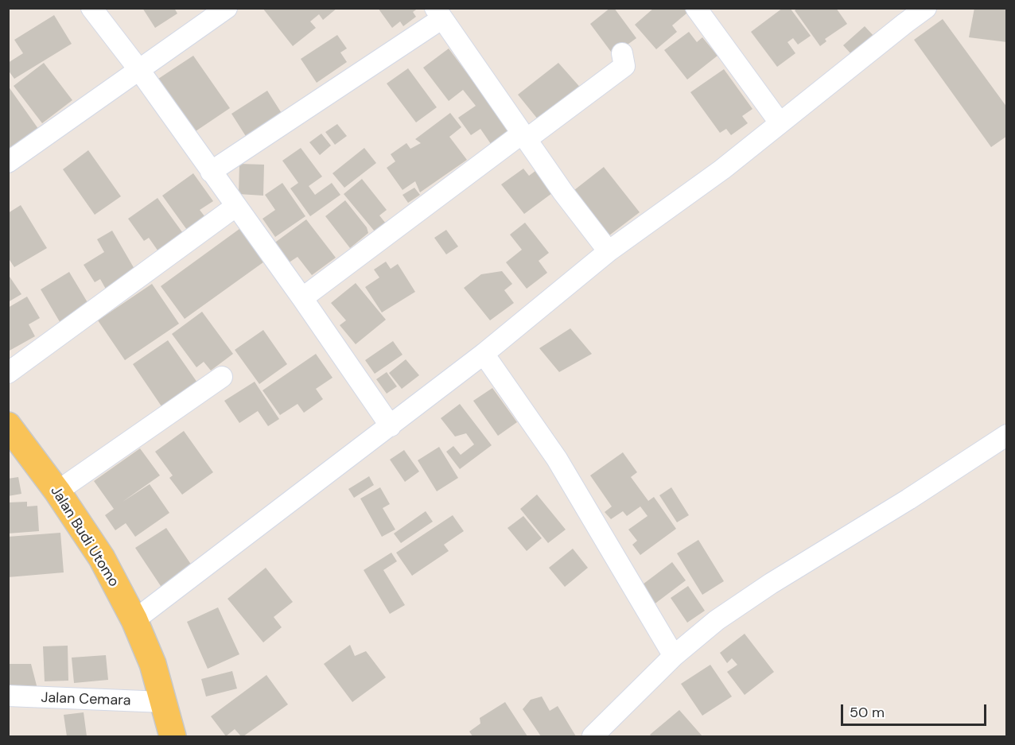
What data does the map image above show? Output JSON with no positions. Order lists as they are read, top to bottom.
{
  "streets": {
    "main road": ["Jalan Budi Utomo"],
    "street": ["Jalan Cemara"]
  },
  "crossings": [
    ["Jalan Budi Utomo", "Jalan Cemara"]
  ],
  "scale_bar": "50 m"
}
